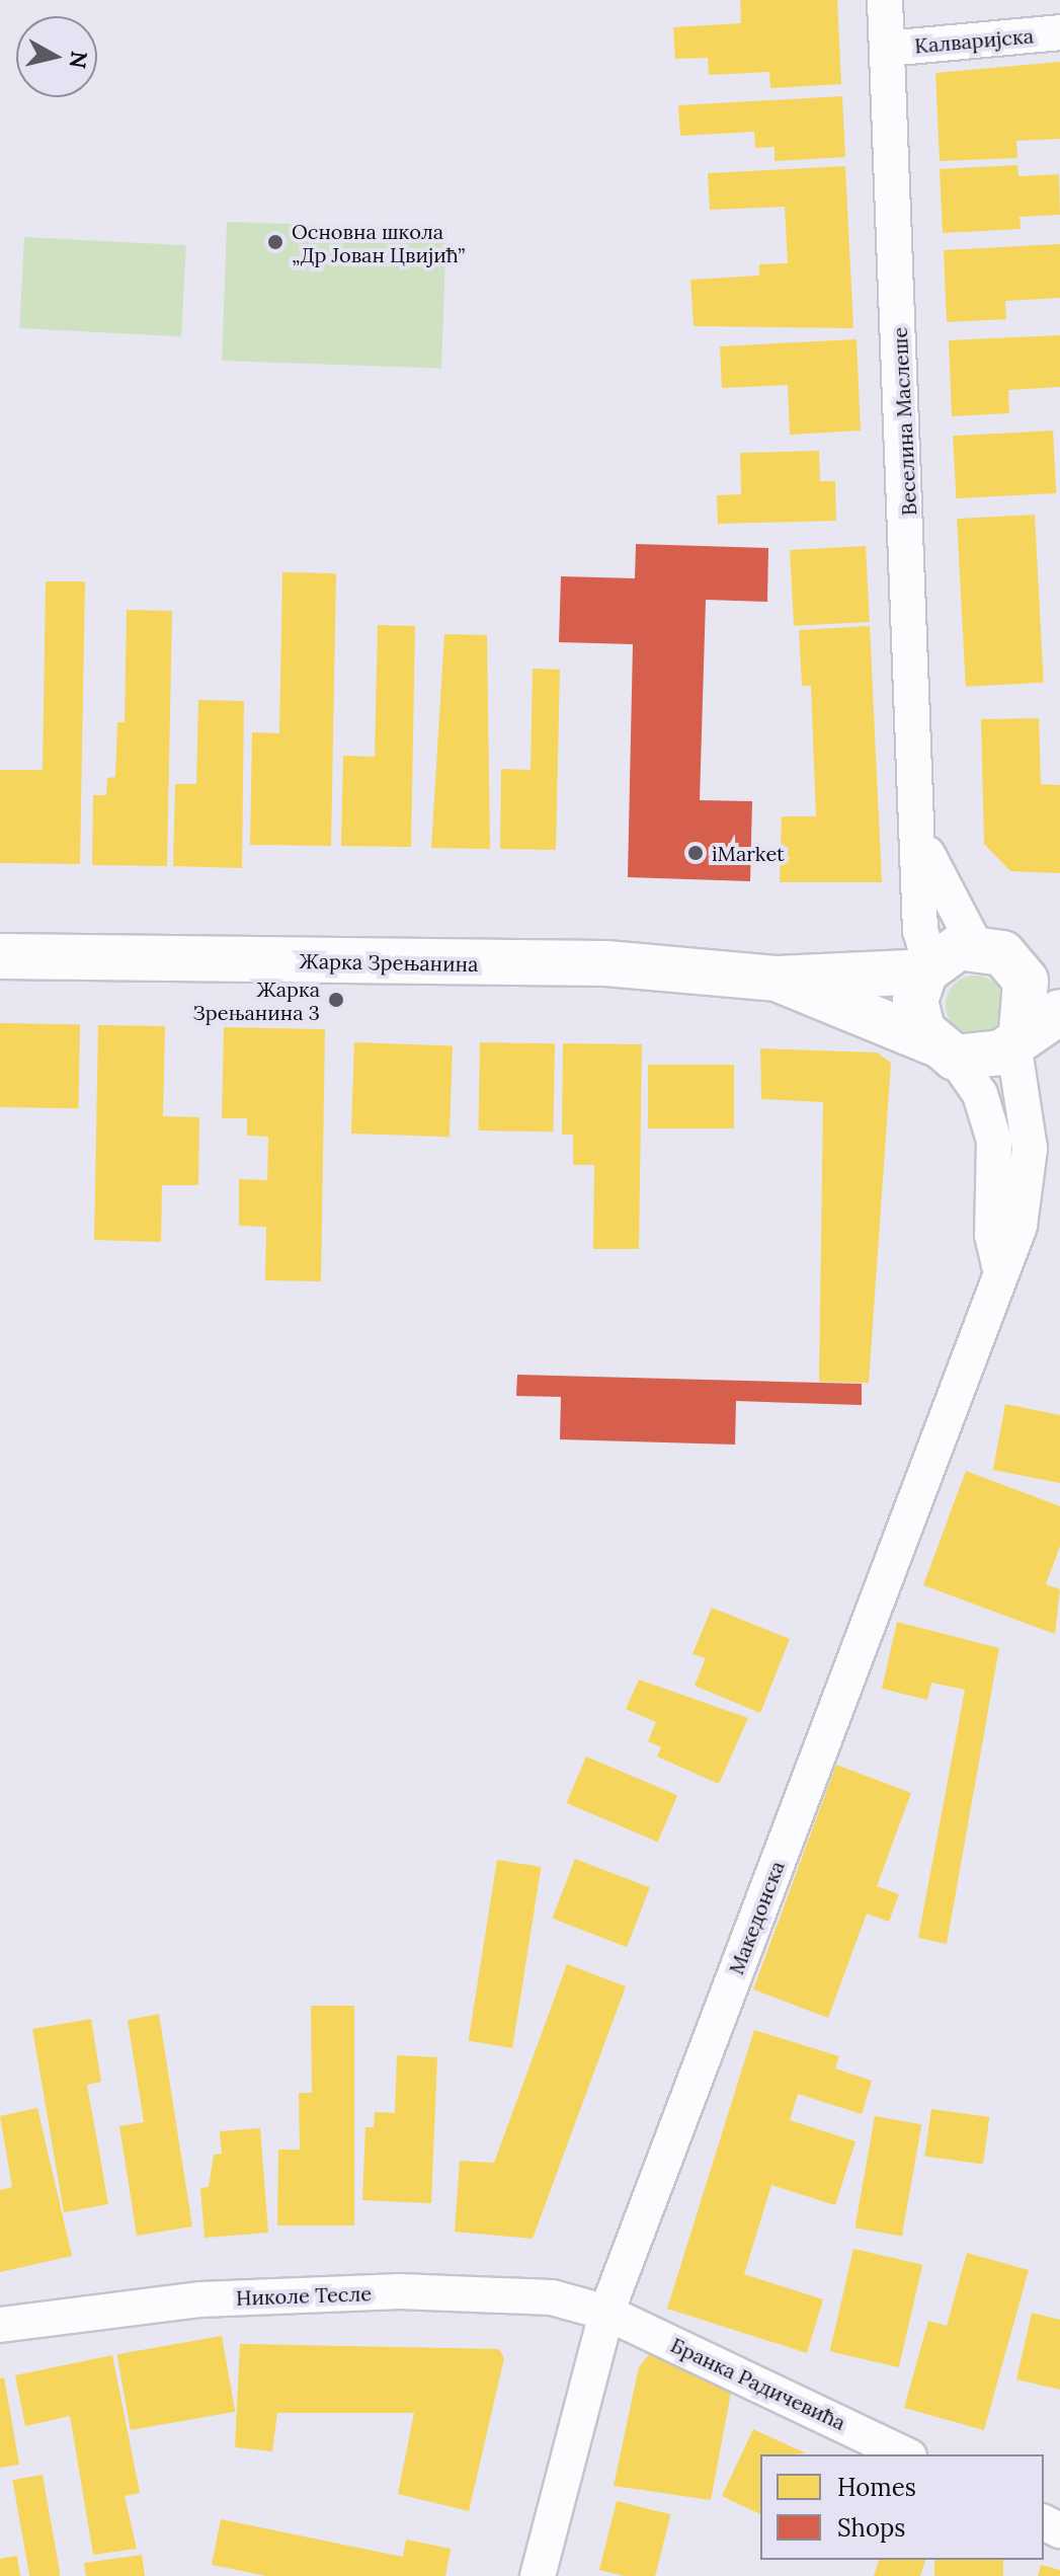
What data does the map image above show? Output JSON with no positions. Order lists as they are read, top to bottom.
{
  "streets": {
    "main road": ["Жарка Зрењанина"],
    "street": [
      "Калваријска",
      "Веселина Маслеше",
      "Македонска",
      "Николе Тесле",
      "Бранка Радичевића"
    ]
  },
  "crossings": [
    ["Калваријска", "Веселина Маслеше"],
    ["Веселина Маслеше", "Жарка Зрењанина"],
    ["Веселина Маслеше", "Македонска"],
    ["Жарка Зрењанина", "Македонска"],
    ["Македонска", "Николе Тесле"],
    ["Македонска", "Бранка Радичевића"],
    ["Николе Тесле", "Бранка Радичевића"]
  ],
  "places": ["Основна школа „Др Јован Цвијић”", "iMarket", "Жарка Зрењанина 3"],
  "legend": ["Homes", "Shops"],
  "north": "right"
}
